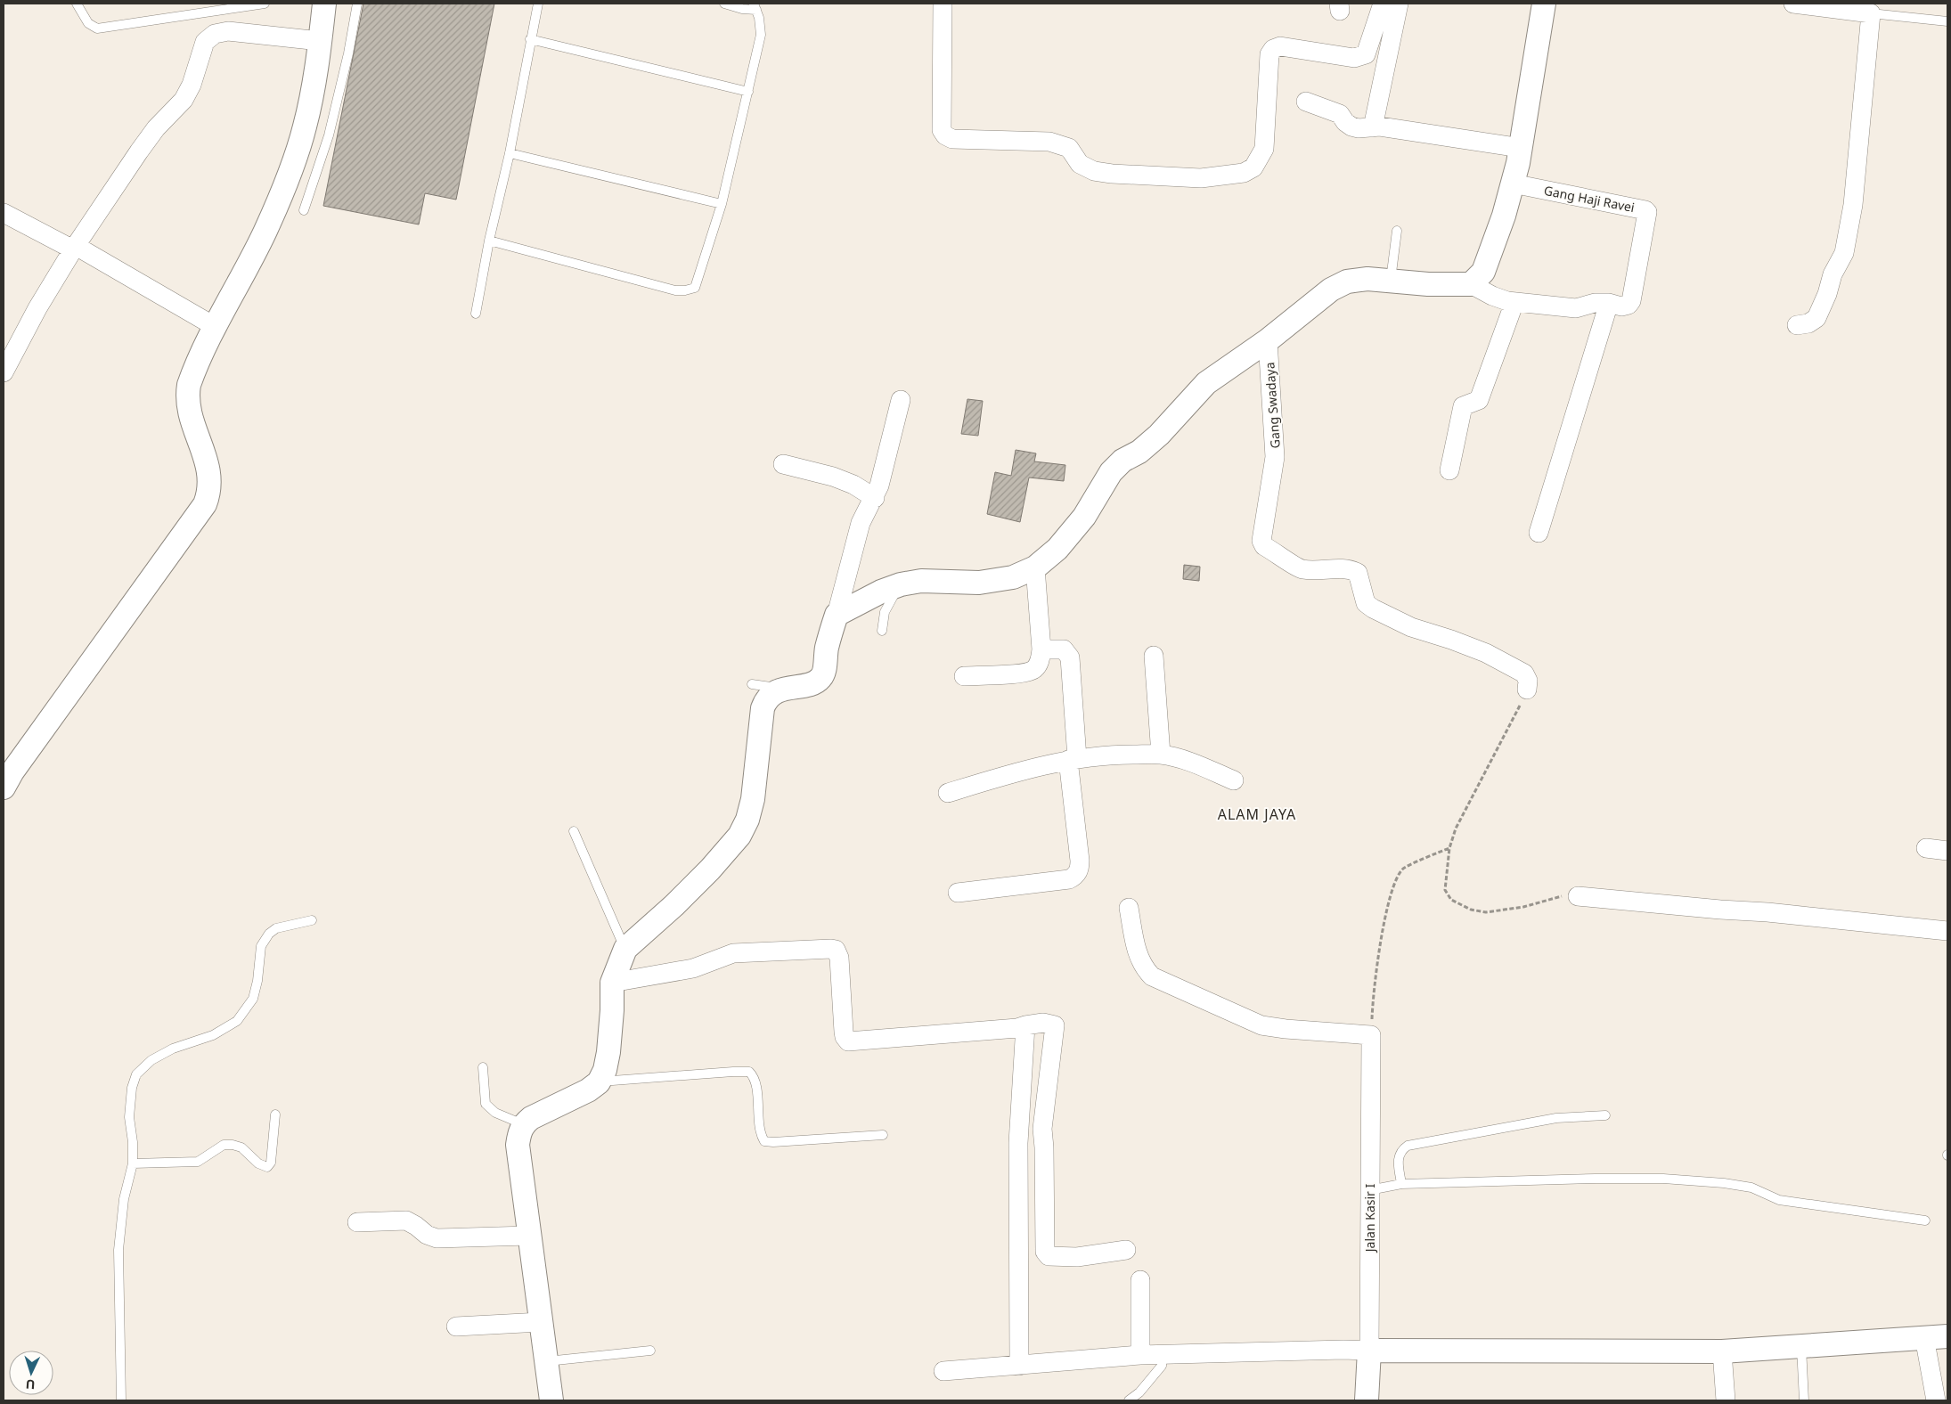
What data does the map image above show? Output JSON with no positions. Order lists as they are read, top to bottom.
{
  "streets": {
    "street": ["Gang Haji Ravei", "Gang Swadaya", "Jalan Kasir I"]
  },
  "districts": ["ALAM JAYA"],
  "north": "bottom"
}
